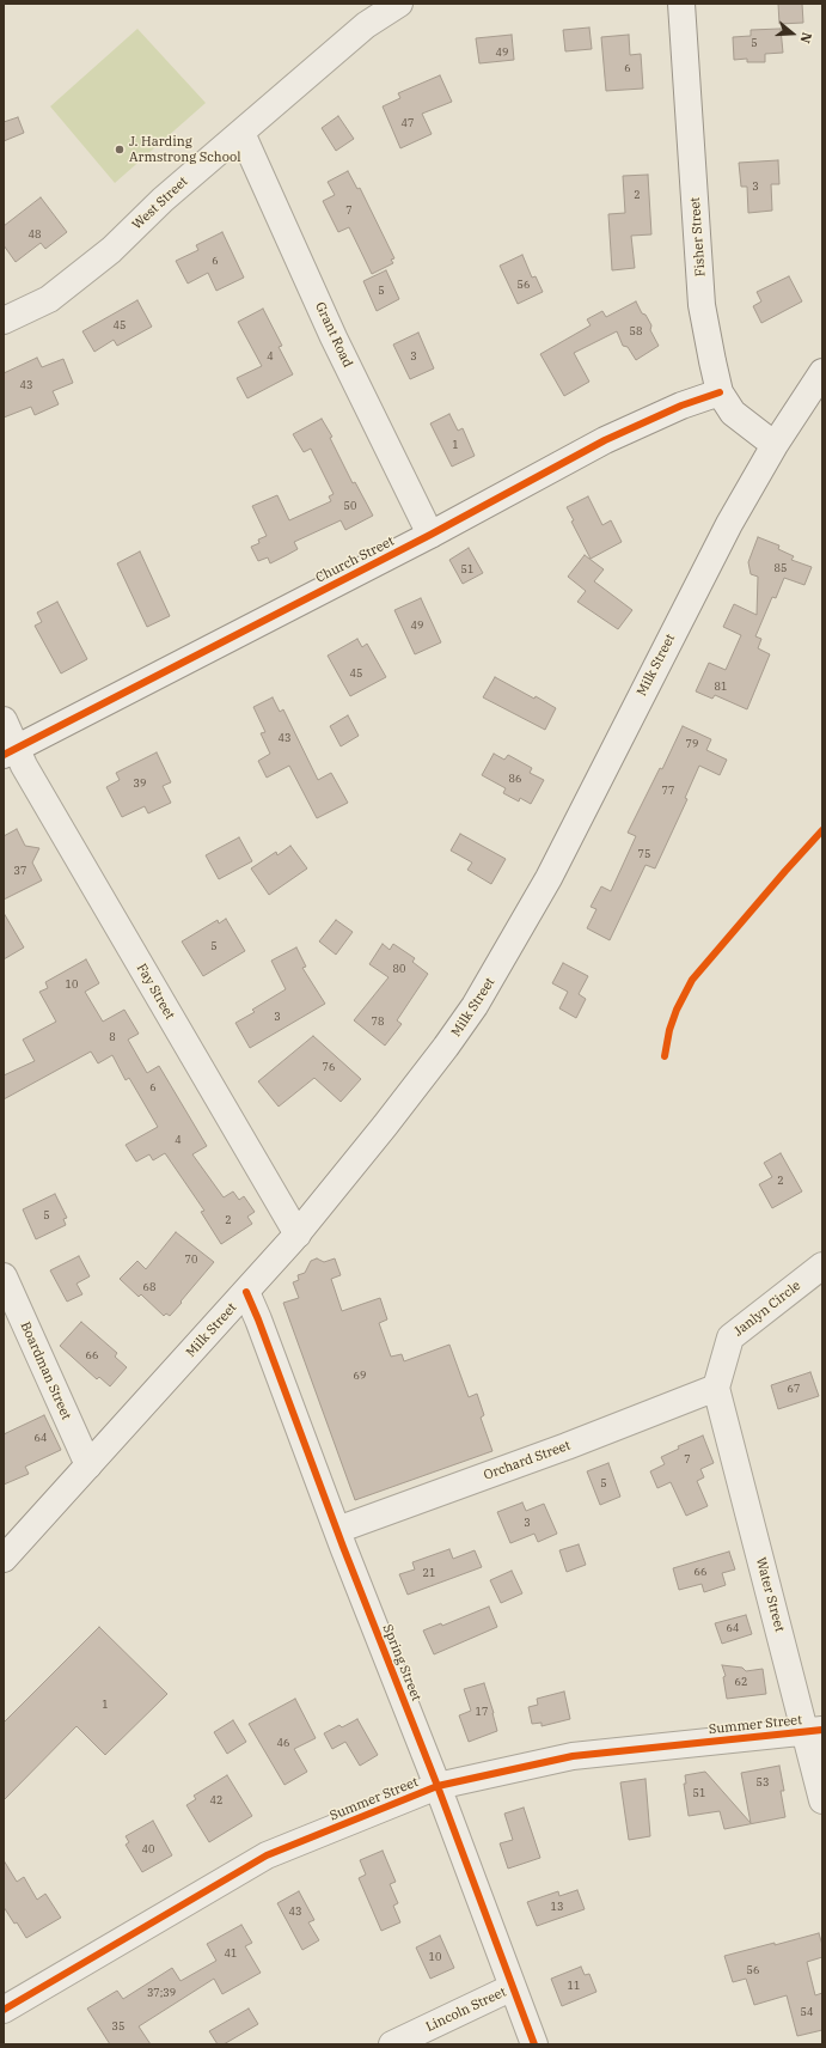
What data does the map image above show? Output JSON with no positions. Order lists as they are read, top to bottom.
{
  "streets": {
    "street": [
      "West Street",
      "Fisher Street",
      "Grant Road",
      "Church Street",
      "Milk Street",
      "Fay Street",
      "Janlyn Circle",
      "Boardman Street",
      "Orchard Street",
      "Water Street",
      "Spring Street",
      "Summer Street",
      "Lincoln Street"
    ]
  },
  "crossings": [
    ["West Street", "Grant Road"],
    ["Fisher Street", "Church Street"],
    ["Fisher Street", "Milk Street"],
    ["Grant Road", "Church Street"],
    ["Church Street", "Fay Street"],
    ["Milk Street", "Fay Street"],
    ["Milk Street", "Boardman Street"],
    ["Milk Street", "Spring Street"],
    ["Janlyn Circle", "Orchard Street"],
    ["Janlyn Circle", "Water Street"],
    ["Orchard Street", "Water Street"],
    ["Orchard Street", "Spring Street"],
    ["Water Street", "Summer Street"],
    ["Spring Street", "Summer Street"],
    ["Spring Street", "Lincoln Street"]
  ],
  "places": ["J. Harding Armstrong School"],
  "house_numbers": [
    "5",
    "49",
    "6",
    "47",
    "3",
    "2",
    "7",
    "48",
    "6",
    "56",
    "5",
    "45",
    "58",
    "4",
    "3",
    "43",
    "1",
    "50",
    "85",
    "51",
    "49",
    "45",
    "81",
    "43",
    "79",
    "86",
    "39",
    "77",
    "75",
    "37",
    "5",
    "80",
    "10",
    "3",
    "78",
    "8",
    "76",
    "6",
    "4",
    "2",
    "5",
    "2",
    "70",
    "68",
    "66",
    "69",
    "67",
    "64",
    "7",
    "5",
    "3",
    "66",
    "21",
    "64",
    "62",
    "1",
    "17",
    "46",
    "53",
    "51",
    "42",
    "40",
    "13",
    "43",
    "41",
    "10",
    "56",
    "11",
    "37;39",
    "54",
    "35"
  ],
  "north": "right"
}
